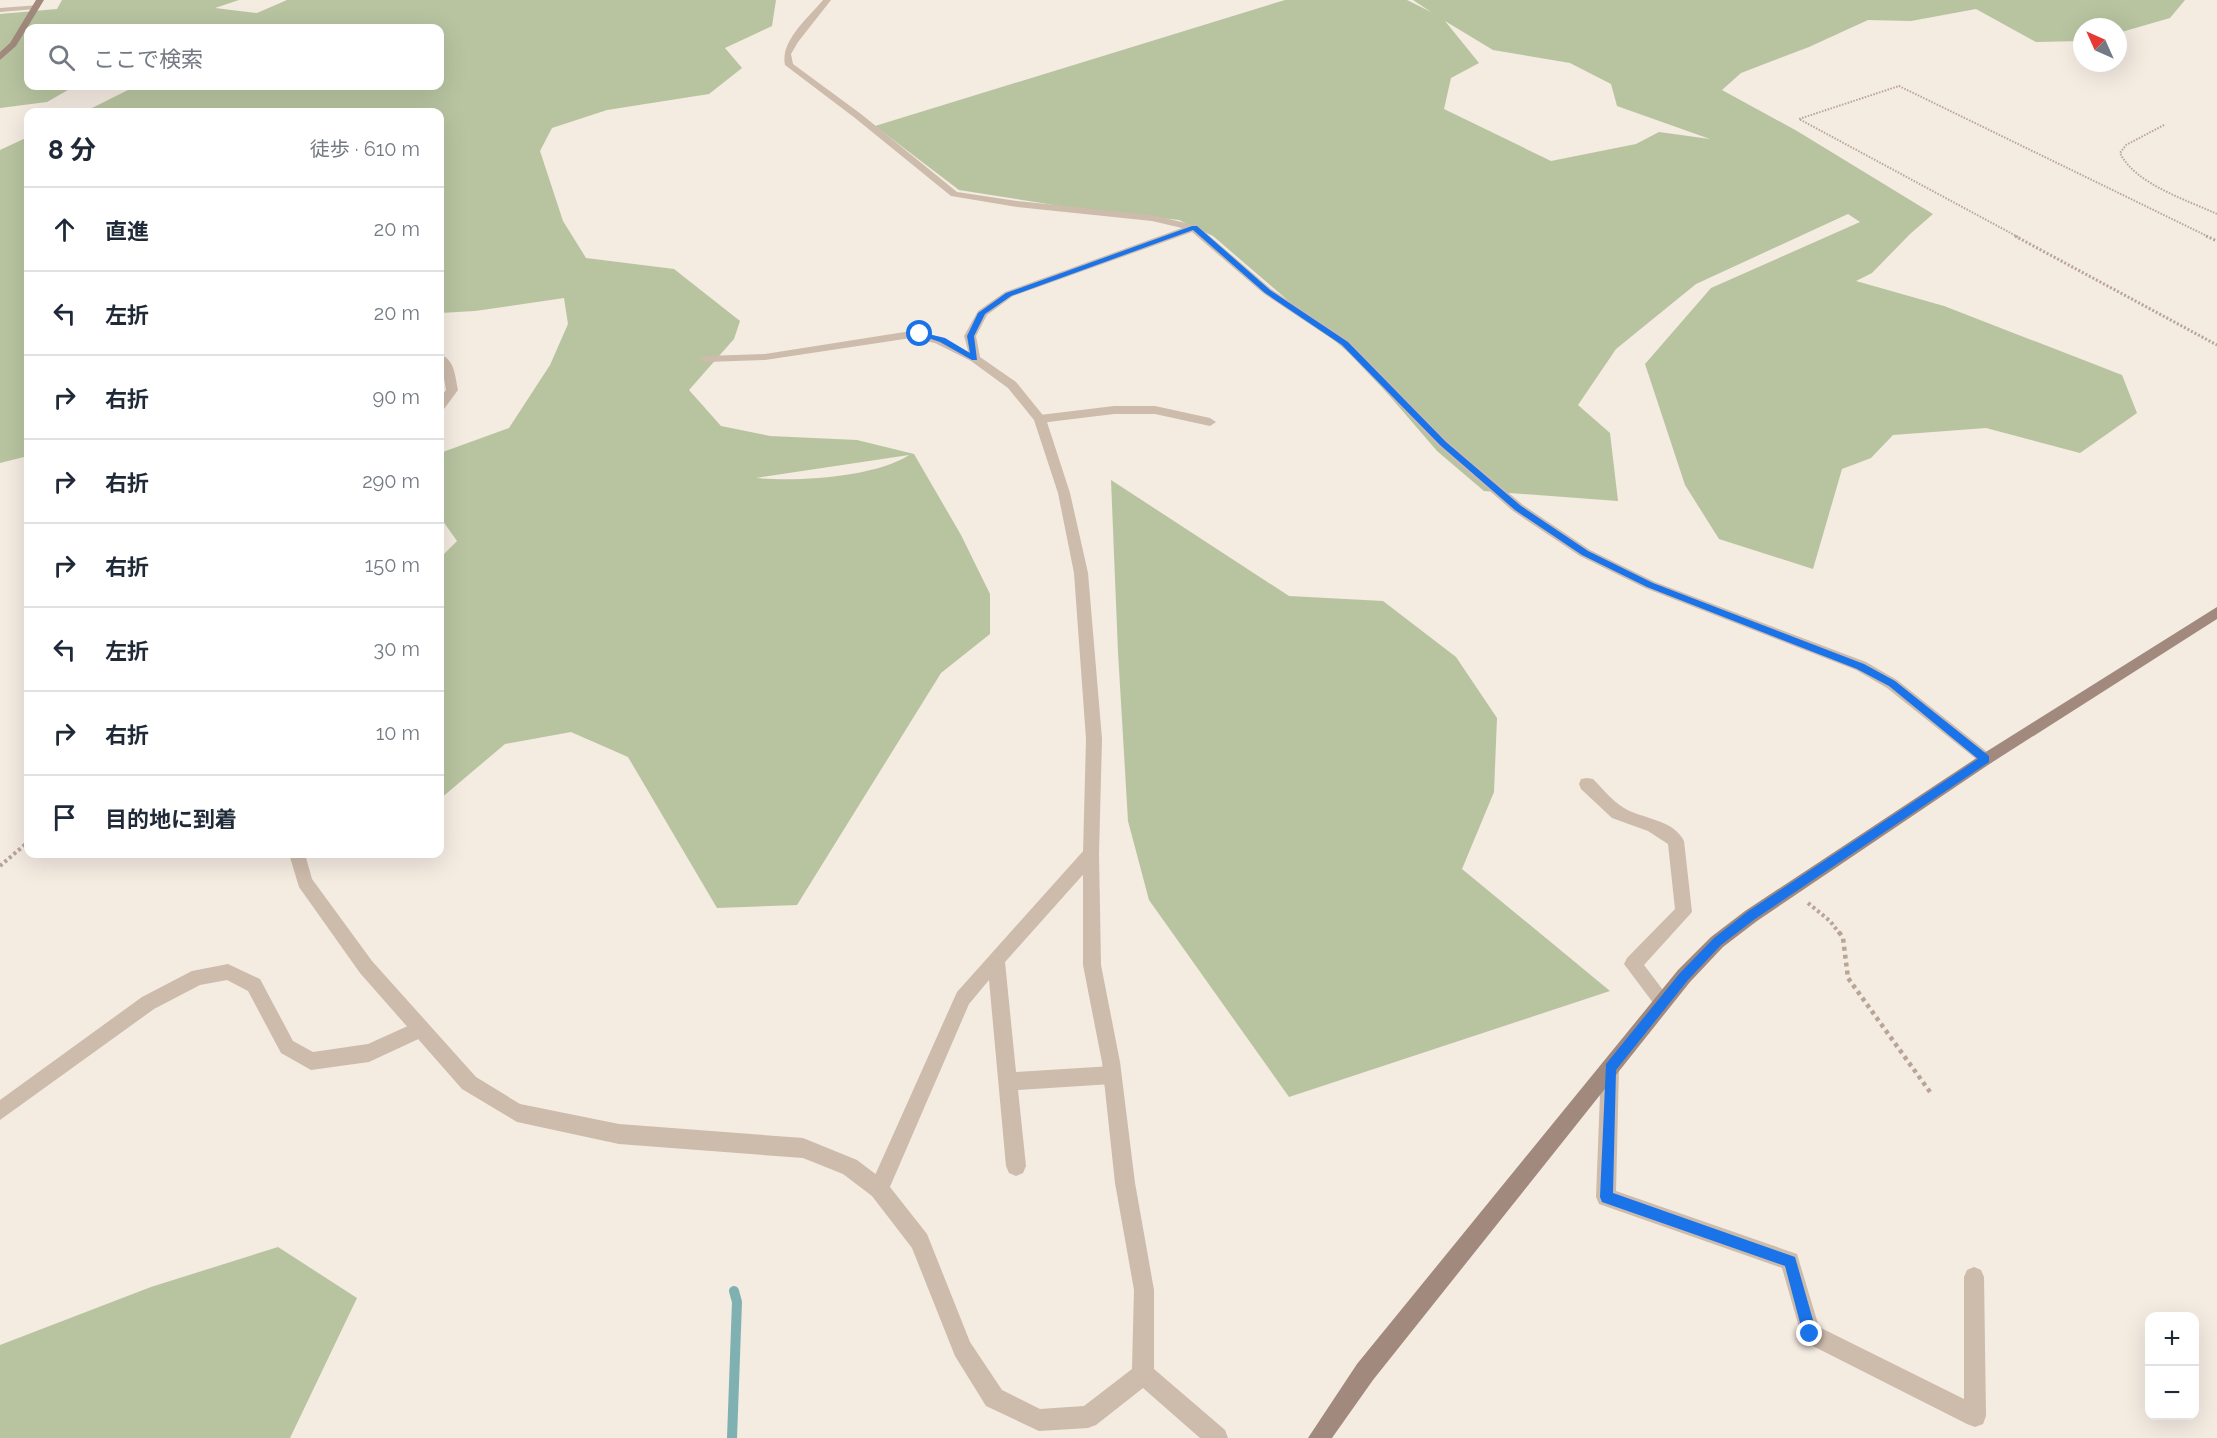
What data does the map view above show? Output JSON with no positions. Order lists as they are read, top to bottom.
{
  "north": "top left",
  "page": {
    "search": "ここで検索",
    "heading": ["8 分", "徒歩 · 610 m"],
    "list": [
      ["直進", "20 m"],
      ["左折", "20 m"],
      ["右折", "90 m"],
      ["右折", "290 m"],
      ["右折", "150 m"],
      ["左折", "30 m"],
      ["右折", "10 m"],
      "目的地に到着"
    ],
    "map_buttons": ["+", "−"]
  }
}
